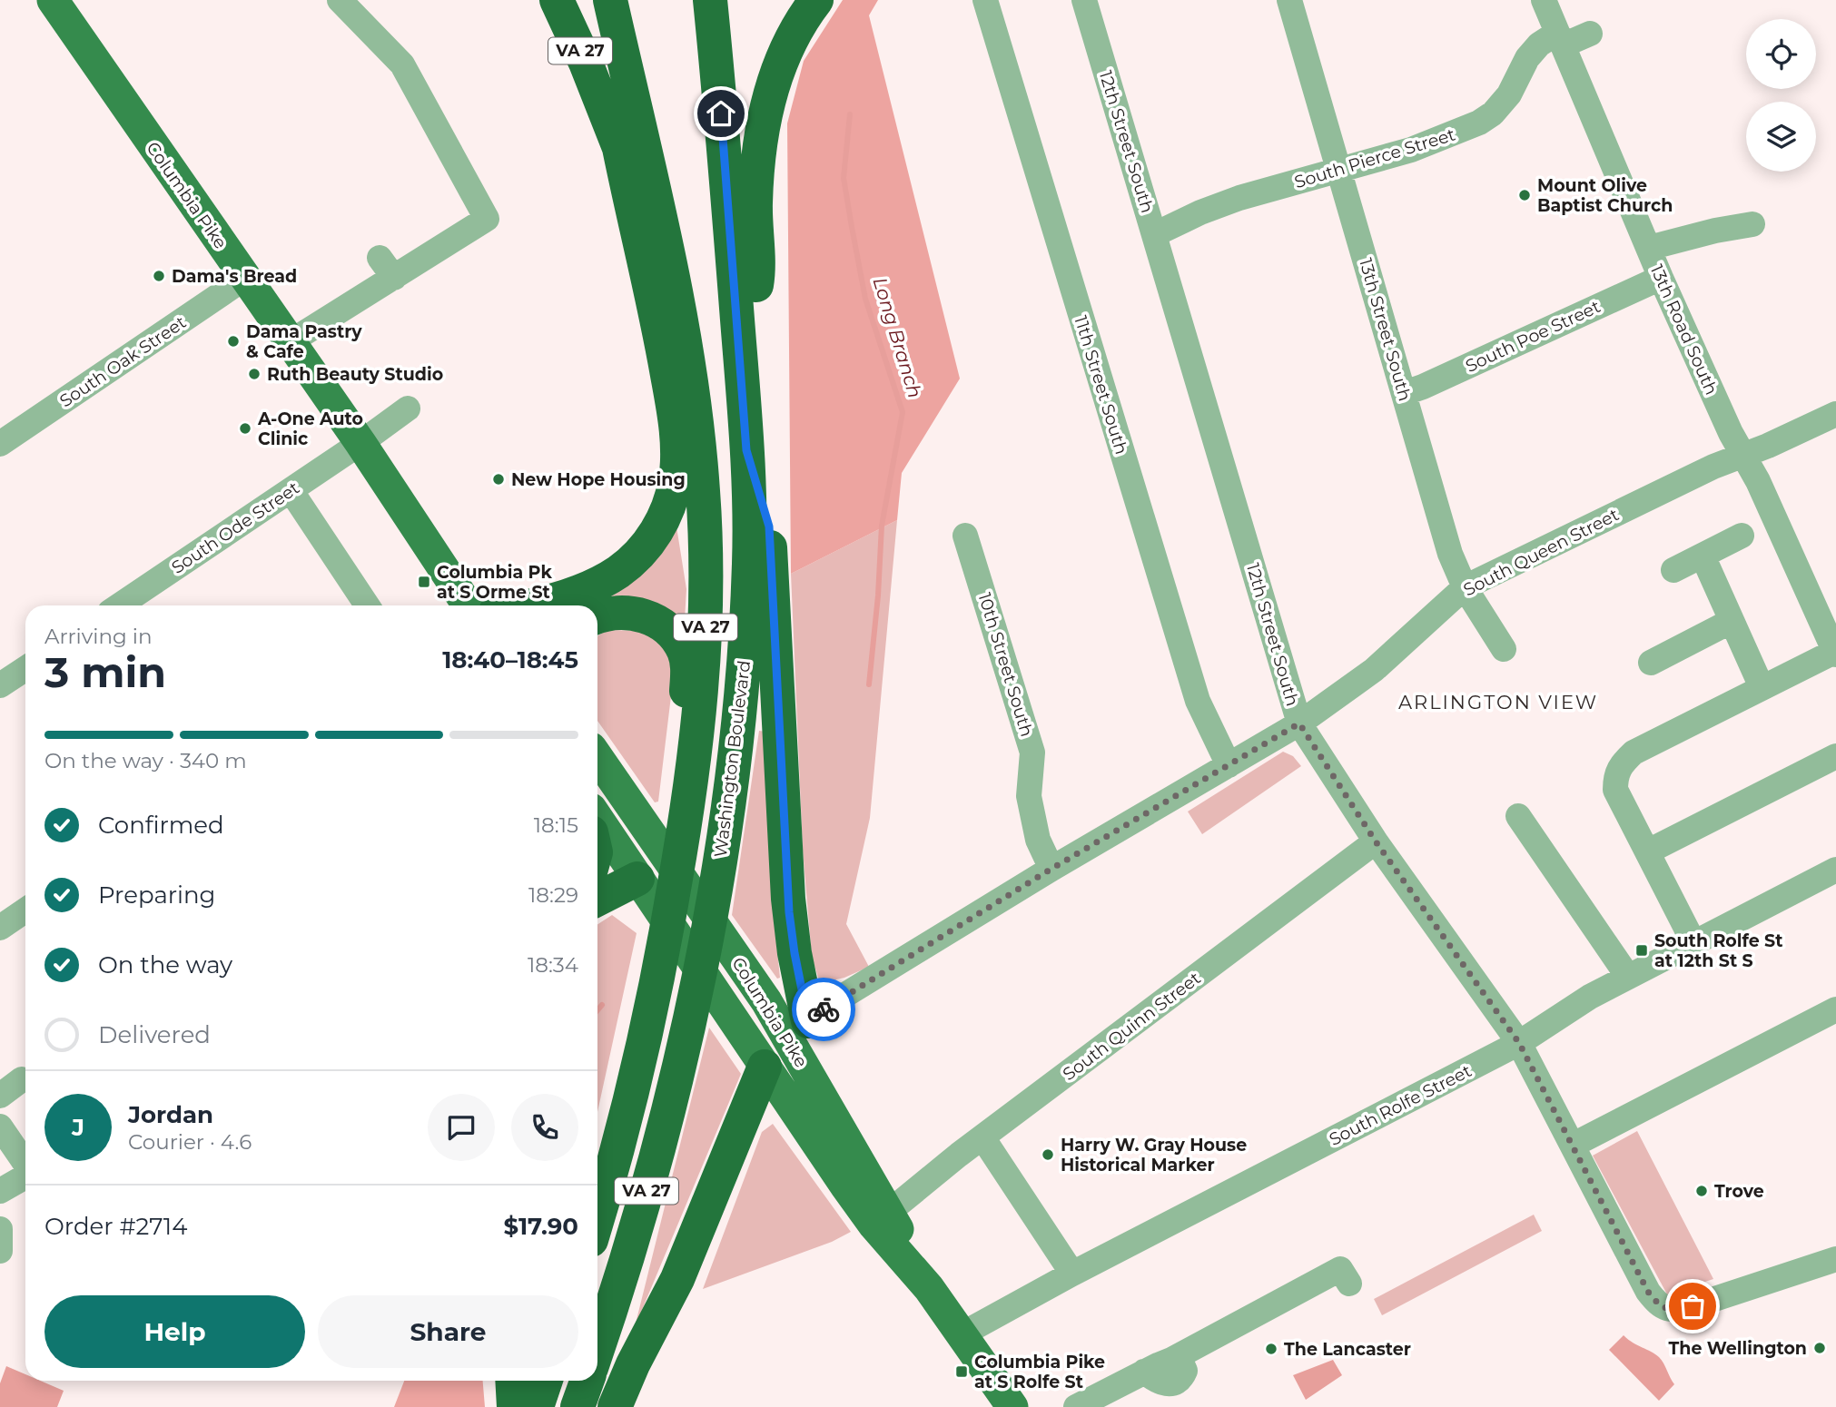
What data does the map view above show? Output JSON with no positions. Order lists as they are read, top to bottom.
{
  "streets": {
    "highway": ["VA 27", "Washington Boulevard"],
    "main road": ["Columbia Pike", "South Queen Street"],
    "street": [
      "12th Street South",
      "South Pierce Street",
      "13th Street South",
      "13th Road South",
      "South Poe Street",
      "South Oak Street",
      "11th Street South",
      "South Ode Street",
      "10th Street South",
      "South Quinn Street",
      "South Rolfe Street"
    ]
  },
  "crossings": [
    ["12th Street South", "South Pierce Street"],
    ["12th Street South", "South Queen Street"],
    ["12th Street South", "South Quinn Street"],
    ["12th Street South", "South Rolfe Street"],
    ["South Pierce Street", "13th Street South"],
    ["South Pierce Street", "13th Road South"],
    ["Columbia Pike", "South Oak Street"],
    ["Columbia Pike", "South Ode Street"],
    ["Columbia Pike", "South Queen Street"],
    ["Columbia Pike", "South Quinn Street"],
    ["Columbia Pike", "South Rolfe Street"],
    ["13th Street South", "South Poe Street"],
    ["13th Street South", "South Queen Street"],
    ["13th Road South", "South Poe Street"],
    ["13th Road South", "South Queen Street"],
    ["11th Street South", "South Queen Street"],
    ["South Queen Street", "10th Street South"]
  ],
  "districts": ["ARLINGTON VIEW"],
  "water": ["Long Branch"],
  "places": {
    "other": [
      "Mount Olive Baptist Church",
      "Dama's Bread",
      "Dama Pastry & Cafe",
      "Ruth Beauty Studio",
      "A-One Auto Clinic",
      "New Hope Housing",
      "Harry W. Gray House Historical Marker",
      "Trove",
      "The Wellington",
      "The Lancaster"
    ],
    "transit": ["Columbia Pk at S Orme St", "South Rolfe St at 12th St S", "Columbia Pike at S Rolfe St"]
  },
  "page": {
    "heading": ["3 min", "Arriving in", "18:40–18:45"],
    "panel": [
      "Jordan",
      "Courier · 4.6",
      "Order #2714",
      "$17.90"
    ],
    "bar": "On the way · 340 m",
    "list": [
      ["Confirmed", "18:15"],
      ["Preparing", "18:29"],
      ["On the way", "18:34"],
      "Delivered"
    ],
    "round": "J",
    "buttons": ["Help", "Share"]
  }
}
